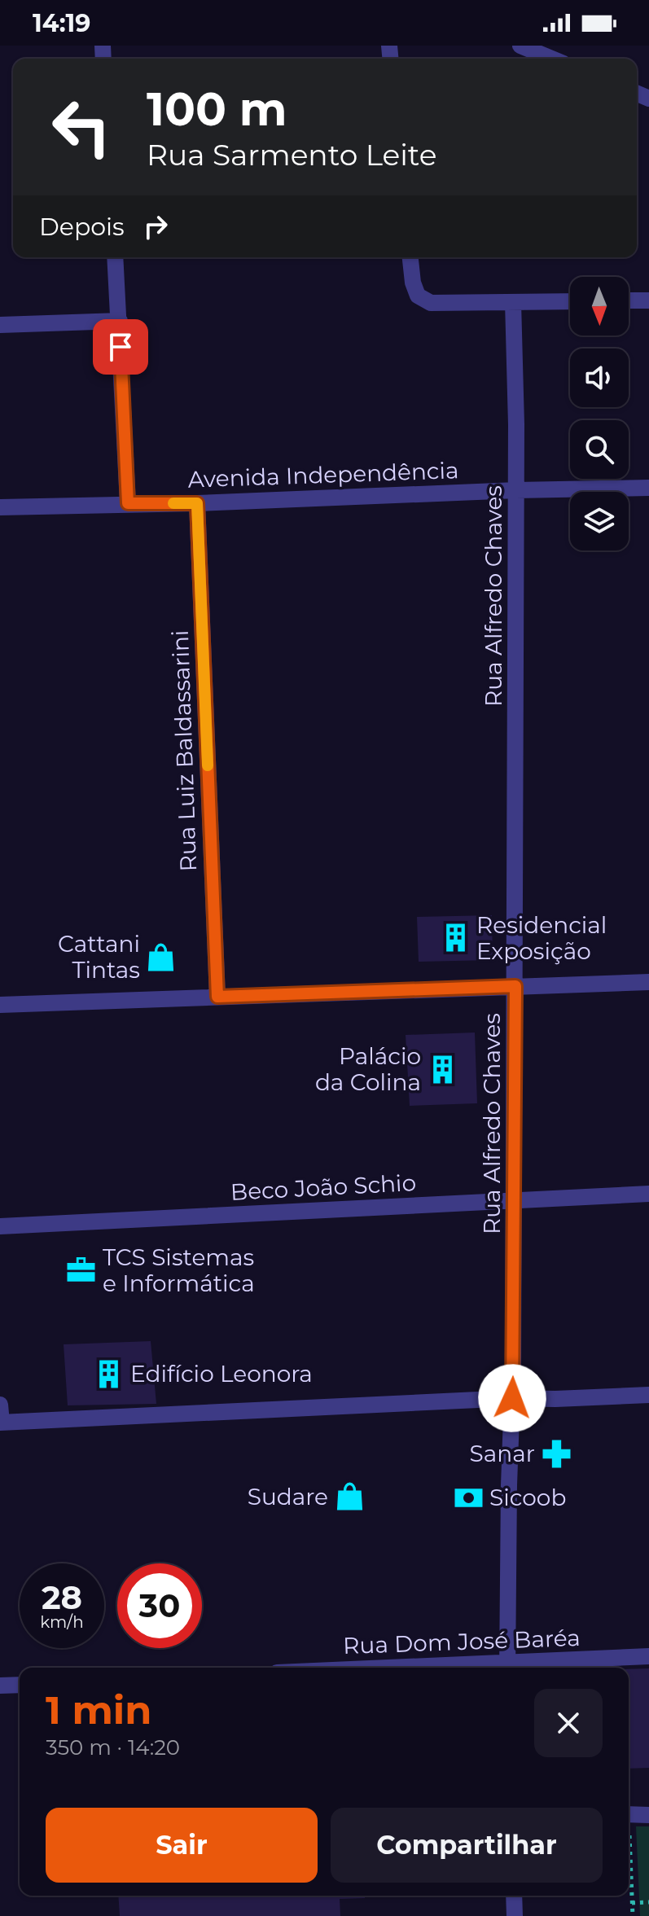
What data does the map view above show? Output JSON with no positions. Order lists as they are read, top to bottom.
{
  "streets": {
    "street": [
      "Avenida Independência",
      "Rua Alfredo Chaves",
      "Rua Luiz Baldassarini",
      "Beco João Schio",
      "Rua Dom José Baréa"
    ]
  },
  "crossings": [
    ["Avenida Independência", "Rua Alfredo Chaves"],
    ["Avenida Independência", "Rua Luiz Baldassarini"],
    ["Rua Alfredo Chaves", "Beco João Schio"],
    ["Rua Alfredo Chaves", "Rua Dom José Baréa"]
  ],
  "places": {
    "building": ["Residencial Exposição", "Palácio da Colina", "Edifício Leonora"],
    "shop": ["Cattani Tintas", "Sudare"],
    "office": ["TCS Sistemas e Informática"],
    "pharmacy": ["Sanar"],
    "bank": ["Sicoob"]
  },
  "north": "bottom",
  "page": {
    "status": "14:19",
    "turn": ["100 m", "Rua Sarmento Leite"],
    "then": "Depois",
    "speed": "28 km/h",
    "limit": "30",
    "heading": ["1 min", "350 m · 14:20"],
    "buttons": ["Sair", "Compartilhar"]
  }
}
